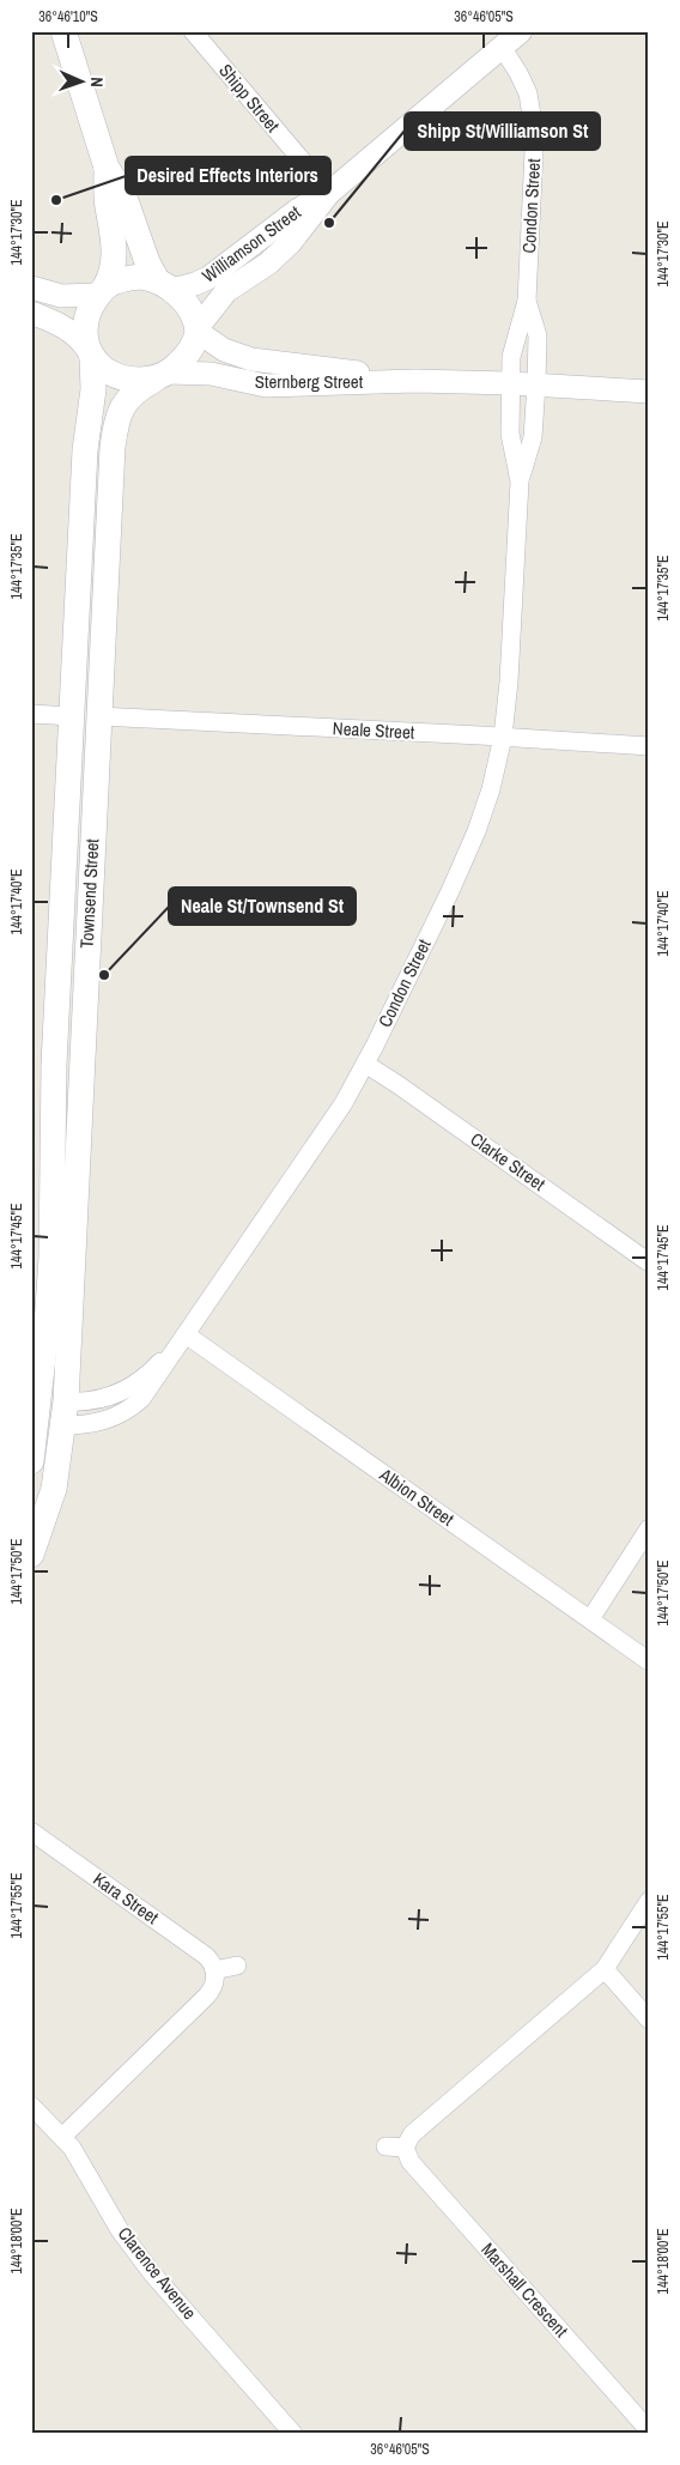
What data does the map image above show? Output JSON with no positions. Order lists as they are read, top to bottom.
{
  "streets": {
    "main road": ["Townsend Street"],
    "street": [
      "Shipp Street",
      "Condon Street",
      "Williamson Street",
      "Sternberg Street",
      "Neale Street",
      "Clarke Street",
      "Albion Street",
      "Kara Street",
      "Clarence Avenue",
      "Marshall Crescent"
    ]
  },
  "crossings": [
    ["Shipp Street", "Williamson Street"],
    ["Condon Street", "Williamson Street"],
    ["Condon Street", "Sternberg Street"],
    ["Condon Street", "Neale Street"],
    ["Condon Street", "Townsend Street"],
    ["Condon Street", "Clarke Street"],
    ["Condon Street", "Albion Street"],
    ["Williamson Street", "Sternberg Street"],
    ["Williamson Street", "Townsend Street"],
    ["Sternberg Street", "Townsend Street"],
    ["Neale Street", "Townsend Street"]
  ],
  "places": ["Desired Effects Interiors", "Shipp St/Williamson St", "Neale St/Townsend St"],
  "north": "right",
  "coordinates": [
    "36°46'10\"S",
    "36°46'05\"S",
    "144°17'30\"E",
    "144°17'35\"E",
    "144°17'40\"E",
    "144°17'45\"E",
    "144°17'50\"E",
    "144°17'55\"E",
    "144°18'00\"E"
  ]
}
